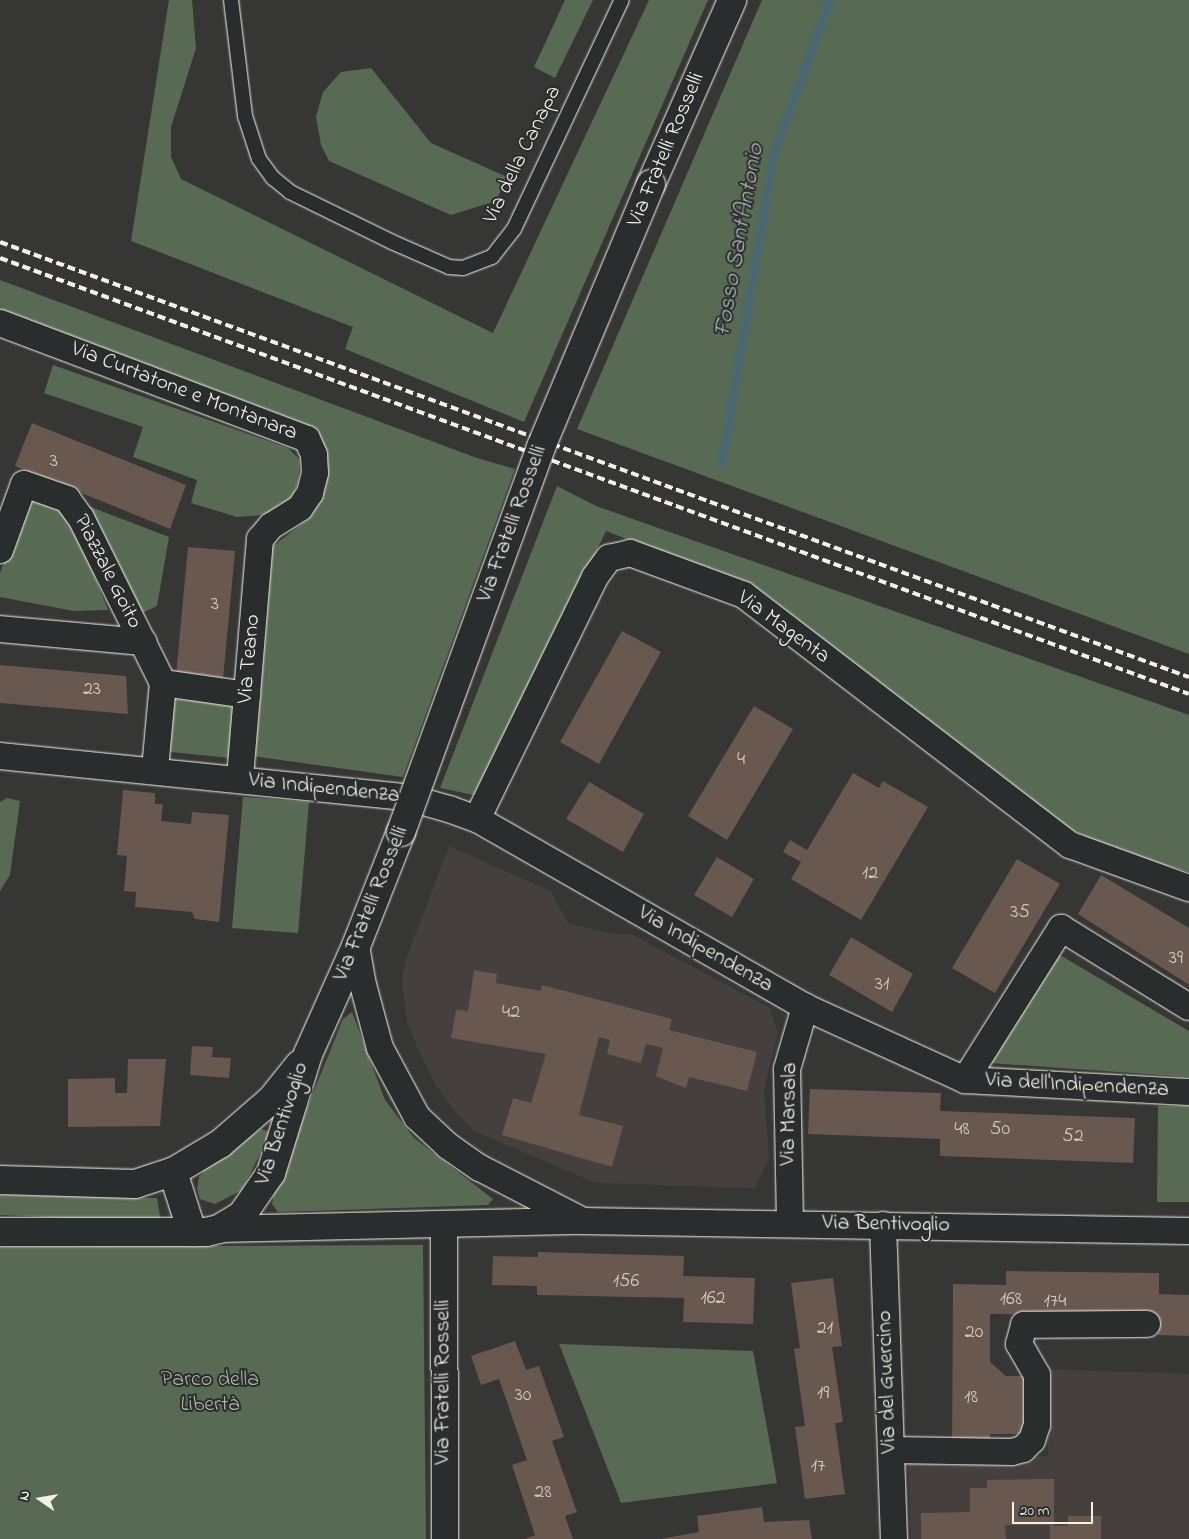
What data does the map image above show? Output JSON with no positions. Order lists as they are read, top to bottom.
{
  "streets": {
    "street": [
      "Via Fratelli Rosselli",
      "Via Curtatone e Montanara",
      "Piazzale Goito",
      "Via Magenta",
      "Via Teano",
      "Via Indipendenza",
      "Via dell'Indipendenza",
      "Via Marsala",
      "Via Bentivoglio",
      "Via del Guercino"
    ],
    "lane": ["Via della Canapa"]
  },
  "crossings": [
    ["Via Fratelli Rosselli", "Via Bentivoglio"],
    ["Via Curtatone e Montanara", "Via Teano"],
    ["Via Magenta", "Via Indipendenza"],
    ["Via Teano", "Via Indipendenza"],
    ["Via Indipendenza", "Via dell'Indipendenza"],
    ["Via Indipendenza", "Via Marsala"],
    ["Via dell'Indipendenza", "Via Marsala"],
    ["Via Marsala", "Via Bentivoglio"],
    ["Via Bentivoglio", "Via del Guercino"]
  ],
  "water": ["Fosso Sant'Antonio"],
  "parks": ["Parco della Libertà"],
  "house_numbers": [
    "3",
    "3",
    "23",
    "4",
    "12",
    "35",
    "39",
    "31",
    "42",
    "48",
    "50",
    "52",
    "156",
    "162",
    "168",
    "174",
    "21",
    "20",
    "19",
    "30",
    "18",
    "17",
    "28"
  ],
  "scale_bar": "20 m",
  "north": "left"
}
